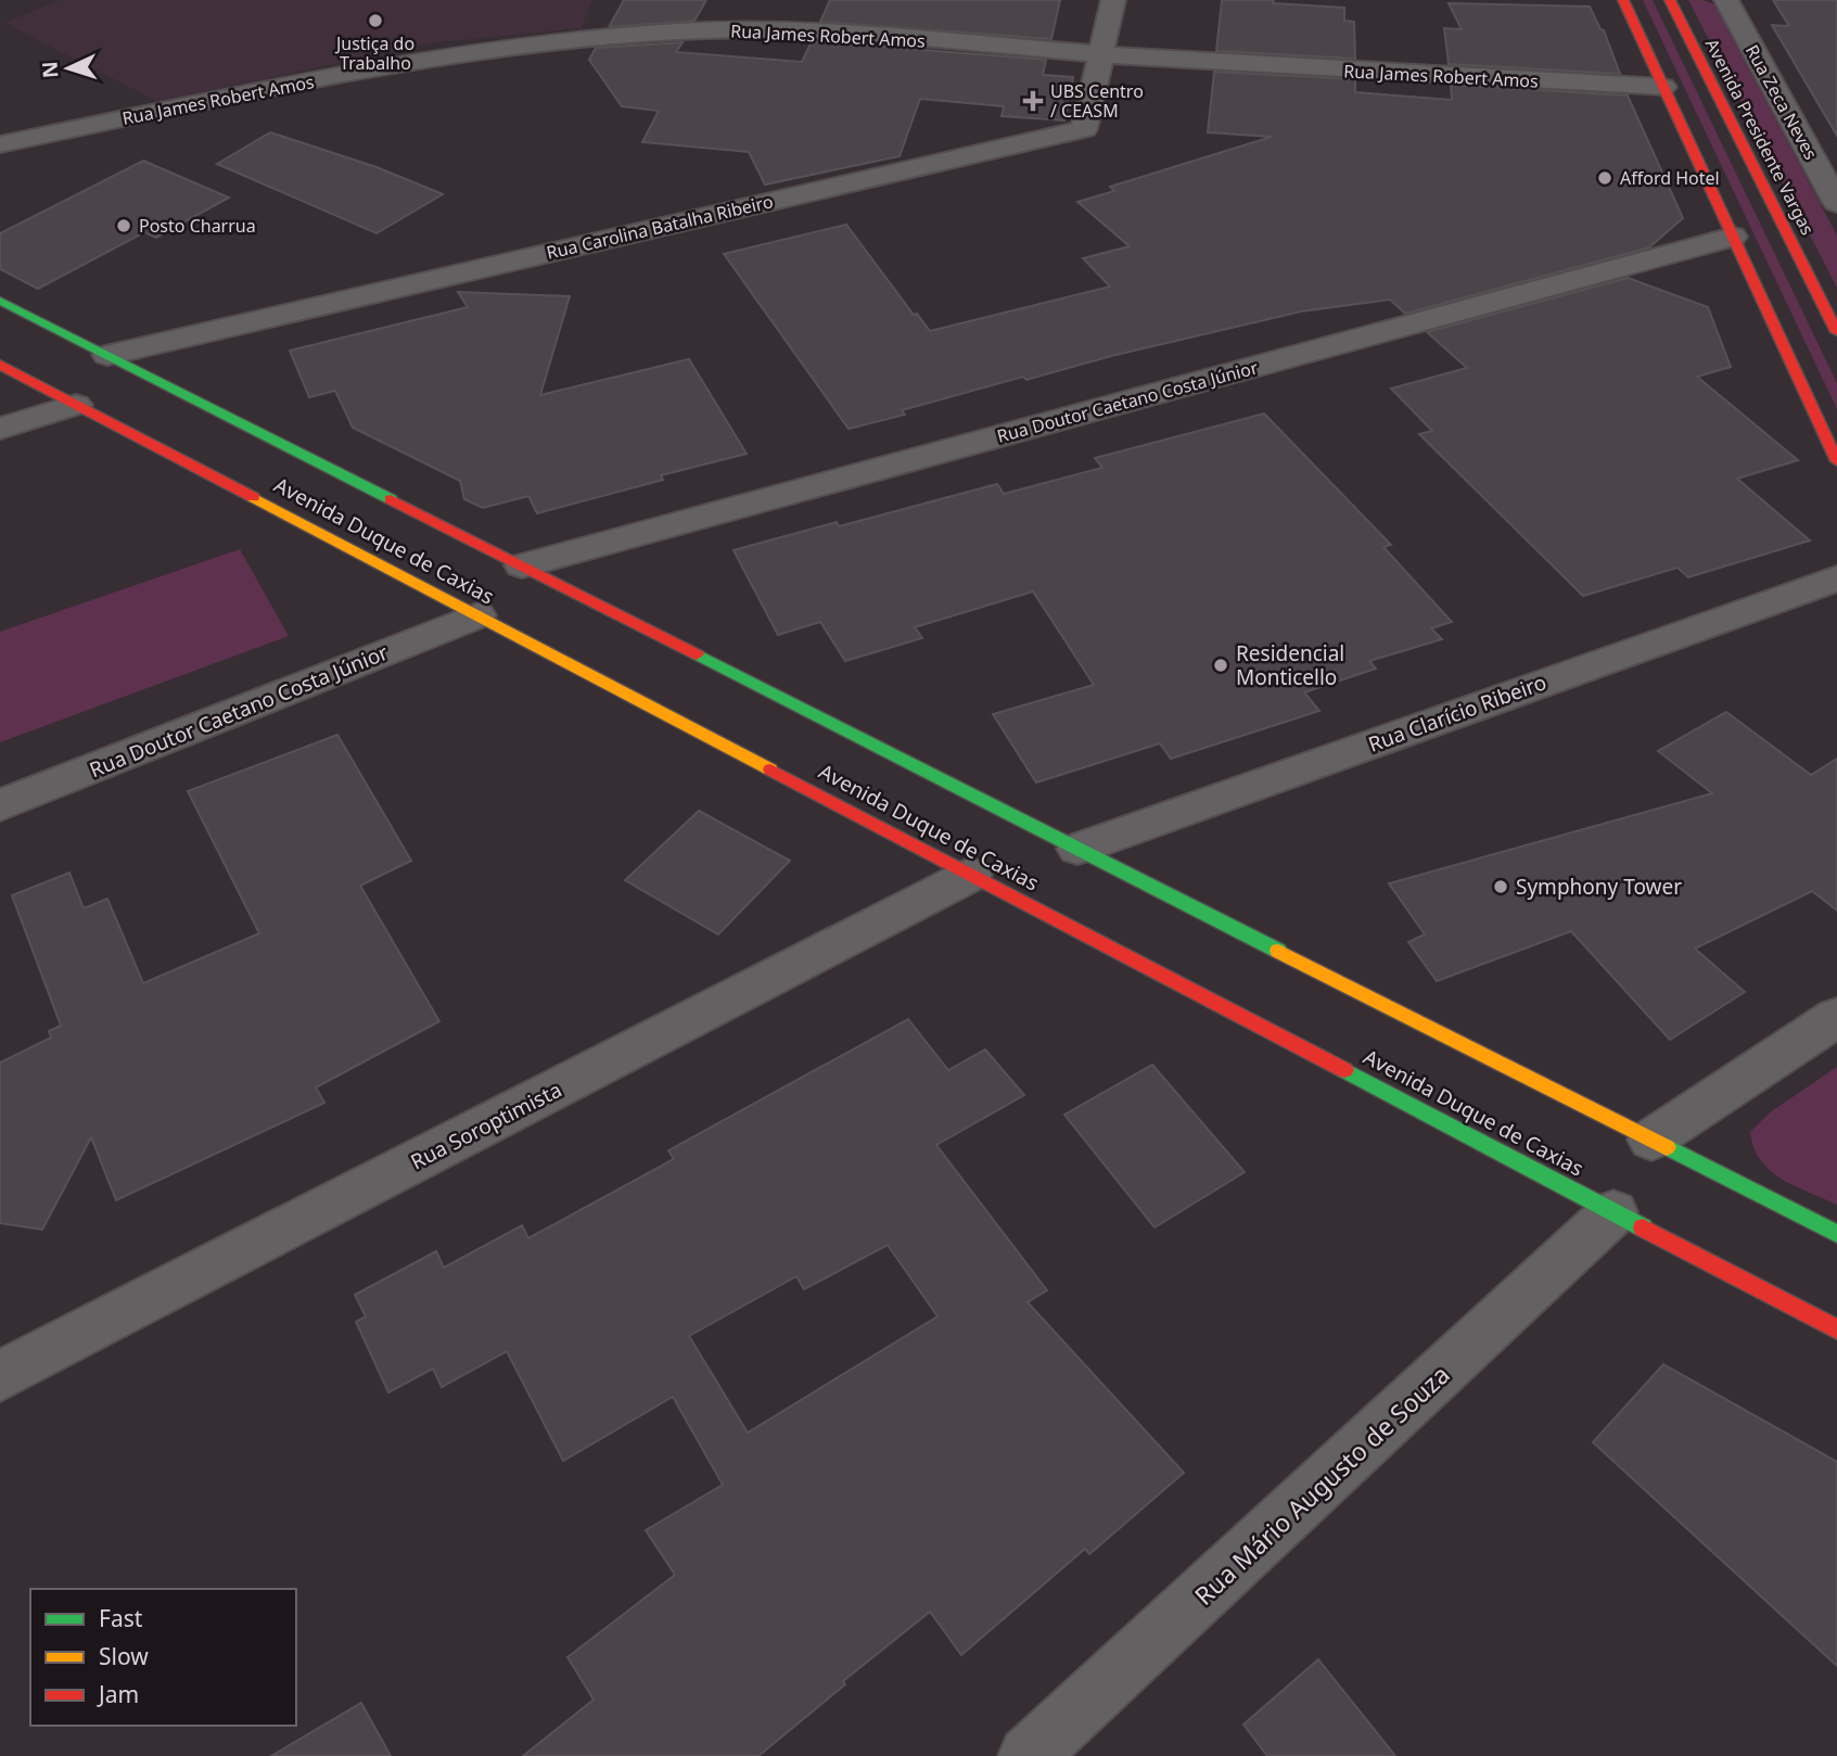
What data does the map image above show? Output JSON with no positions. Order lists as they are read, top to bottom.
{
  "streets": {
    "main road": ["Avenida Presidente Vargas", "Avenida Duque de Caxias"],
    "street": [
      "Rua James Robert Amos",
      "Rua Zeca Neves",
      "Rua Carolina Batalha Ribeiro",
      "Rua Doutor Caetano Costa Júnior",
      "Rua Clarício Ribeiro",
      "Rua Soroptimista",
      "Rua Mário Augusto de Souza"
    ]
  },
  "crossings": [
    ["Rua James Robert Amos", "Rua Carolina Batalha Ribeiro"],
    ["Rua Carolina Batalha Ribeiro", "Avenida Duque de Caxias"],
    ["Rua Doutor Caetano Costa Júnior", "Avenida Duque de Caxias"],
    ["Avenida Duque de Caxias", "Rua Clarício Ribeiro"],
    ["Avenida Duque de Caxias", "Rua Soroptimista"],
    ["Avenida Duque de Caxias", "Rua Mário Augusto de Souza"]
  ],
  "places": {
    "other": [
      "Justiça do Trabalho",
      "Afford Hotel",
      "Posto Charrua",
      "Residencial Monticello",
      "Symphony Tower"
    ],
    "health": ["UBS Centro / CEASM"]
  },
  "legend": ["Fast", "Slow", "Jam"],
  "north": "left"
}
